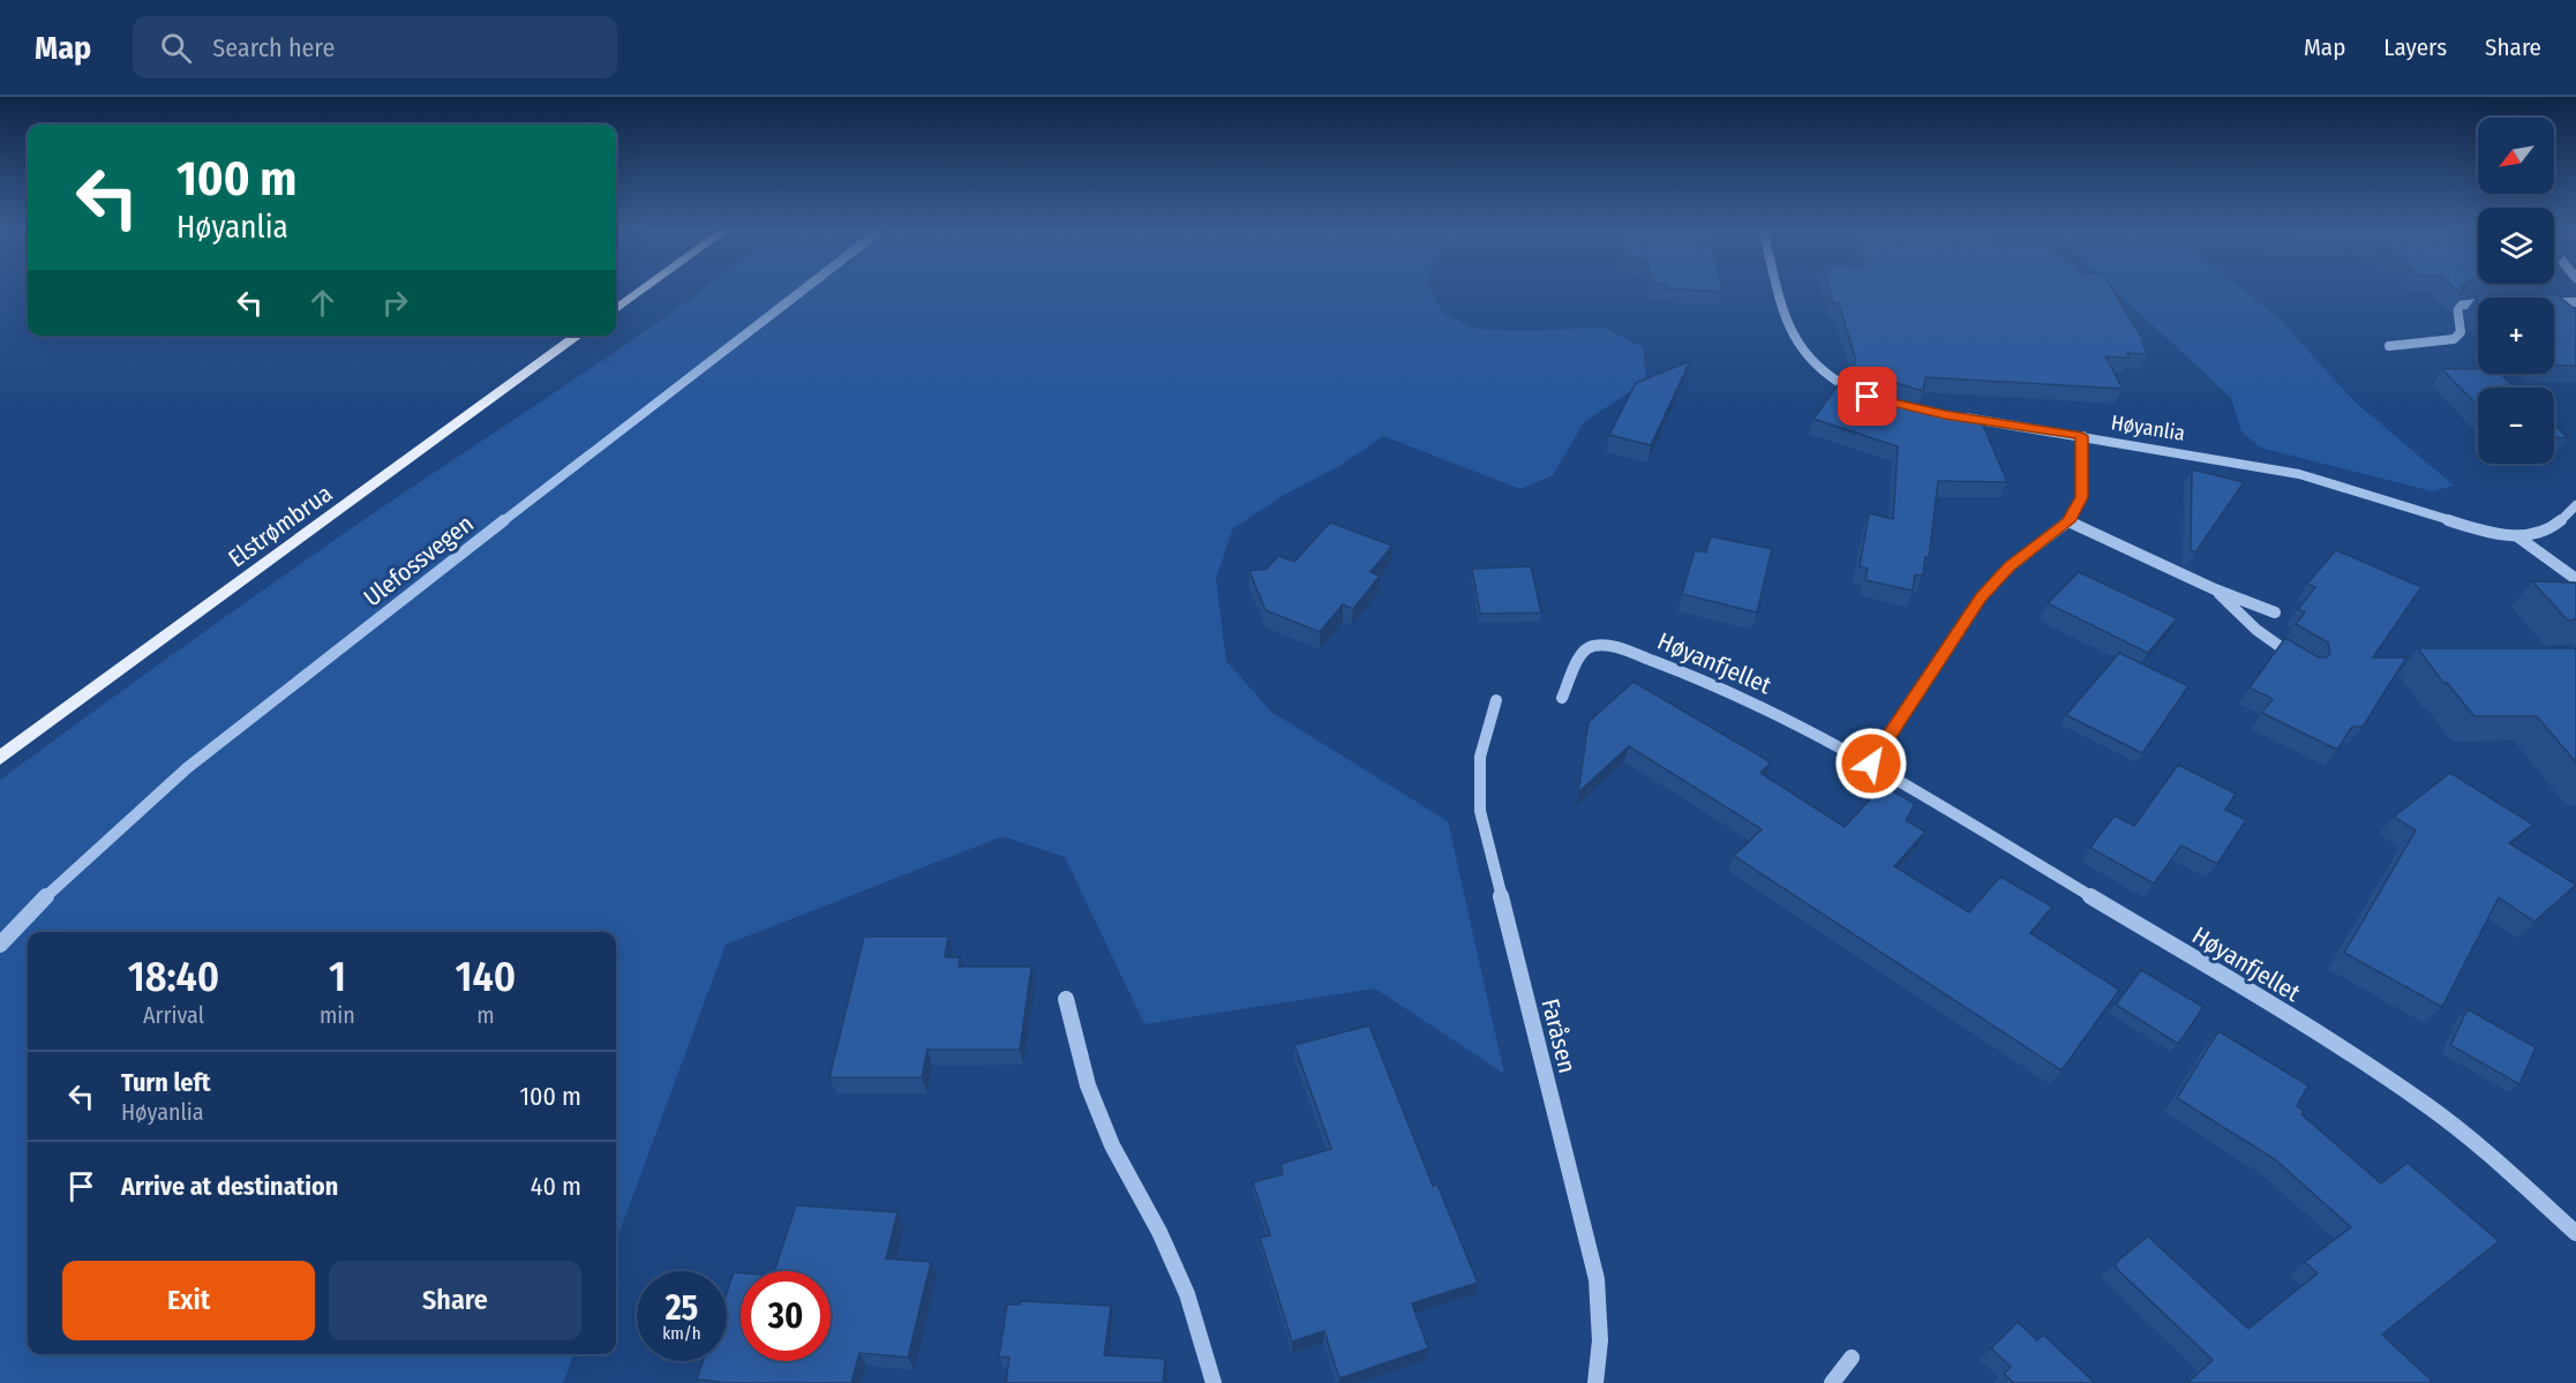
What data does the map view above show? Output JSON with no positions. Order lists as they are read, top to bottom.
{
  "streets": {
    "main road": ["Elstrømbrua"],
    "street": [
      "Høyanlia",
      "Ulefossvegen",
      "Høyanfjellet",
      "Faråsen"
    ]
  },
  "north": "bottom left",
  "page": {
    "header": "Map",
    "search": "Search here",
    "nav": ["Map", "Layers", "Share"],
    "map_buttons": ["+", "−"],
    "turn": ["100 m", "Høyanlia"],
    "eta": [
      "18:40",
      "Arrival",
      "1",
      "min",
      "140",
      "m"
    ],
    "list": [
      {
        "name": "Turn left",
        "note": "Høyanlia",
        "value": "100 m"
      },
      {
        "name": "Arrive at destination",
        "value": "40 m"
      }
    ],
    "buttons": ["Exit", "Share"],
    "speed": "25 km/h",
    "limit": "30"
  }
}
